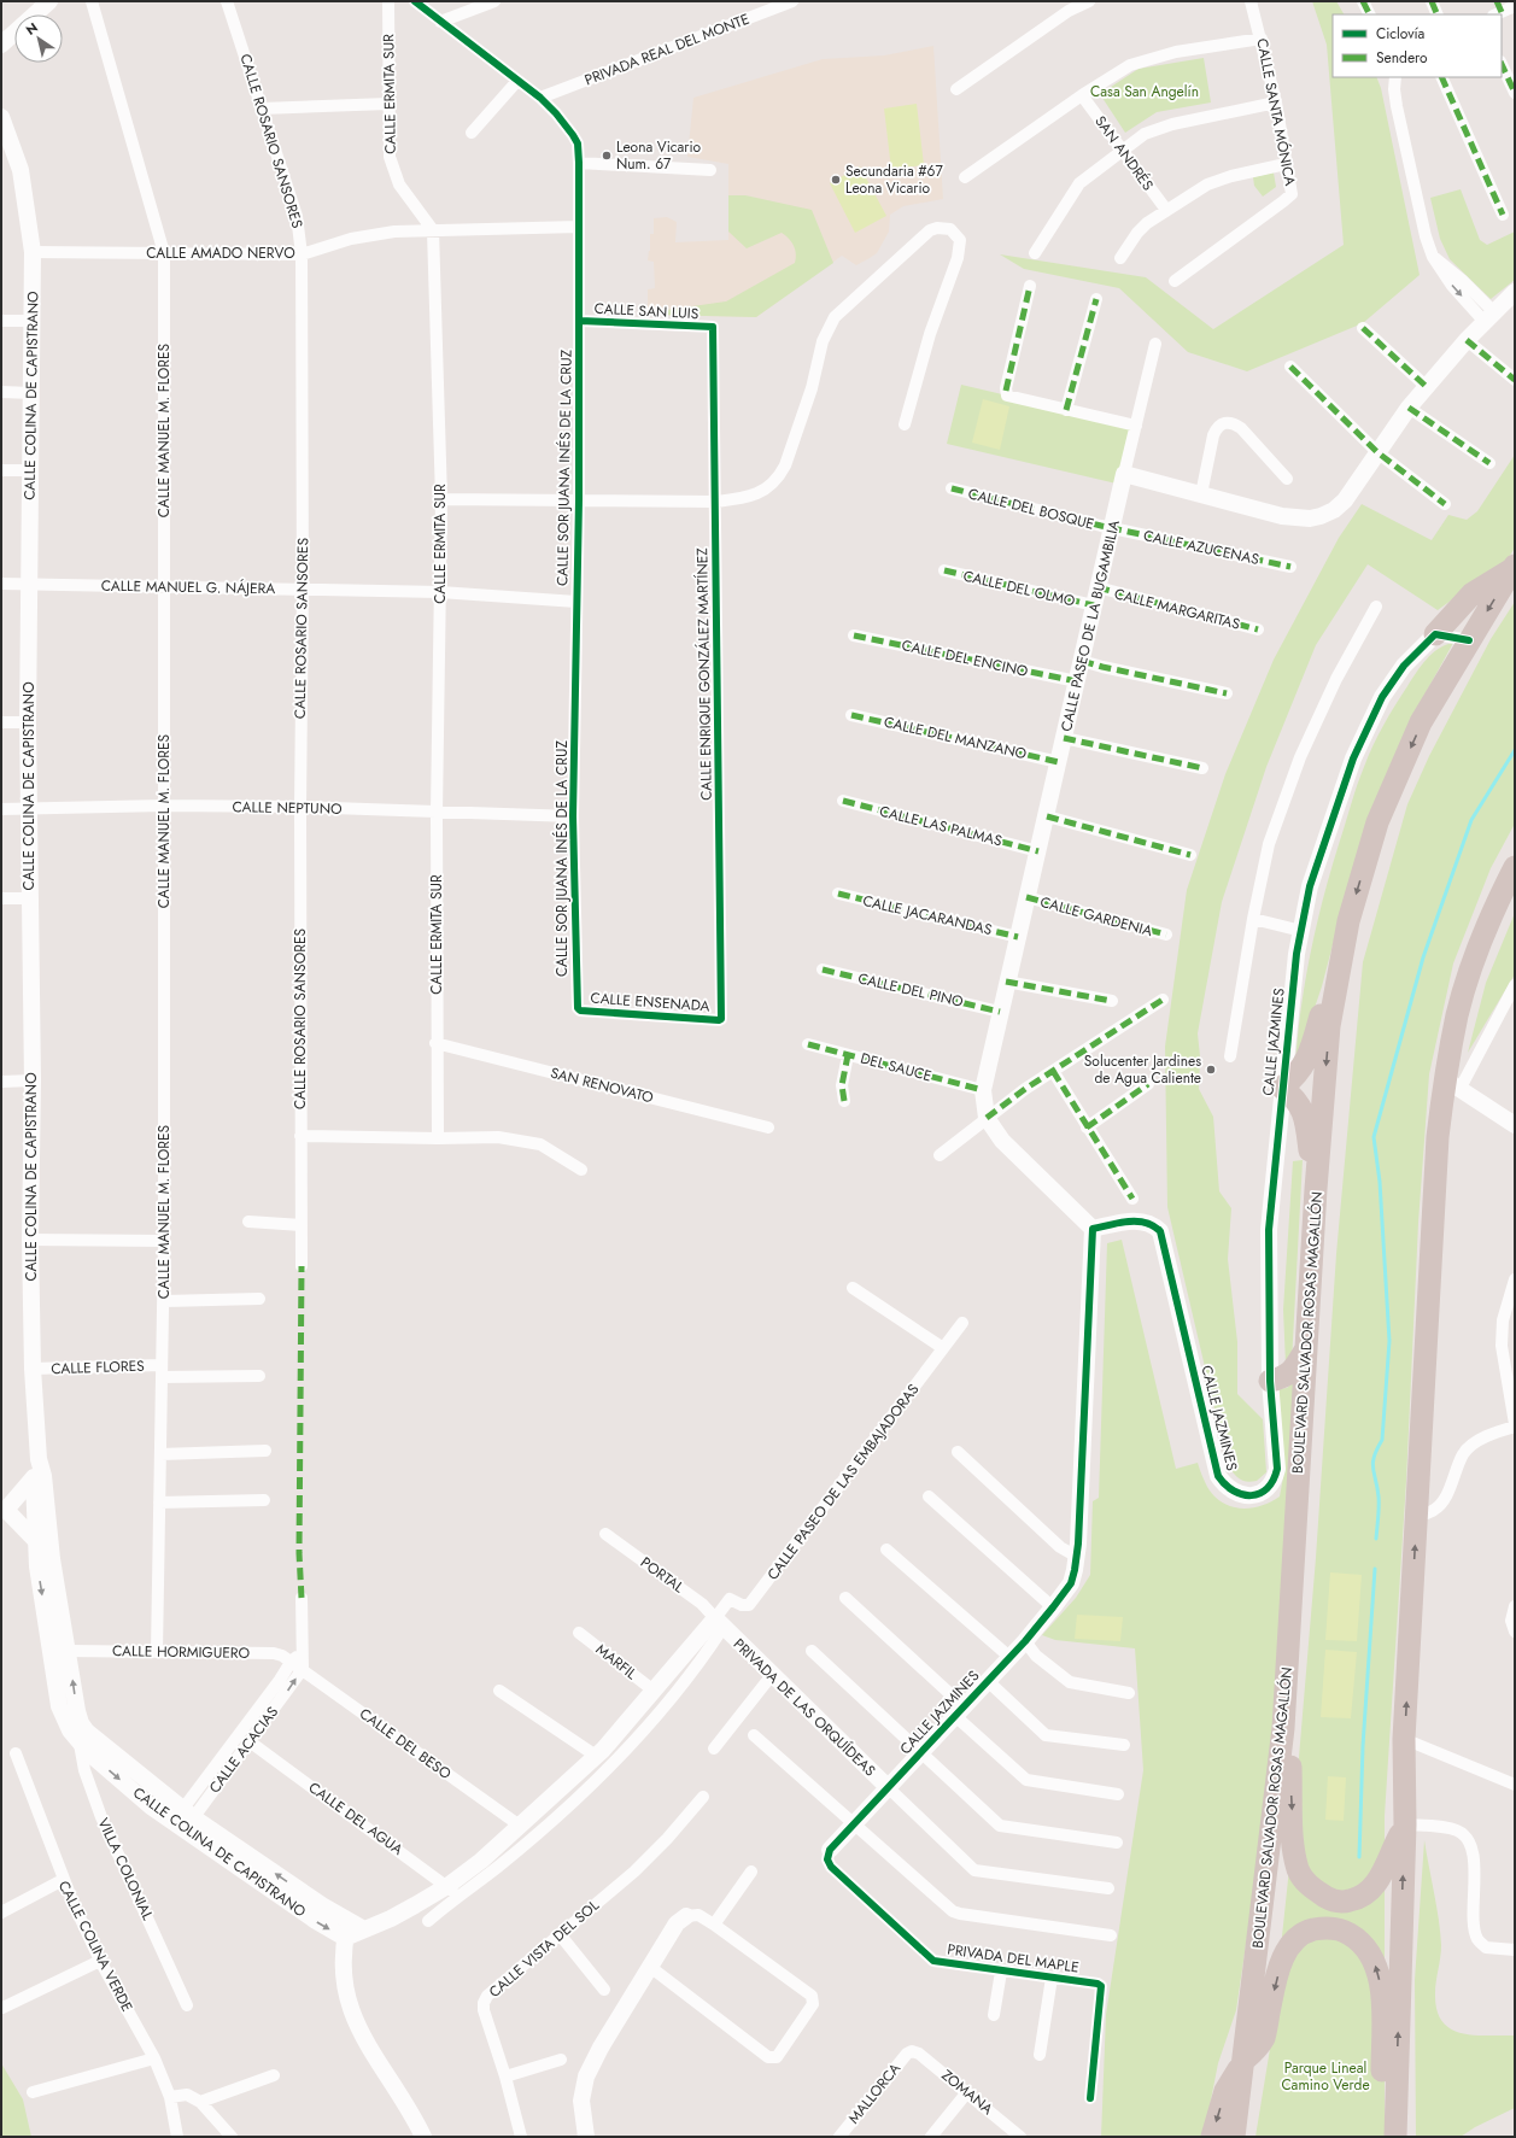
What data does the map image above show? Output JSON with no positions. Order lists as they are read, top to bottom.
{
  "streets": {
    "highway": ["BOULEVARD SALVADOR ROSAS MAGALLÓN"],
    "street": [
      "PRIVADA REAL DEL MONTE",
      "CALLE ERMITA SUR",
      "CALLE SANTA MÓNICA",
      "CALLE ROSARIO SANSORES",
      "SAN ANDRÉS",
      "CALLE AMADO NERVO",
      "CALLE SAN LUIS",
      "CALLE COLINA DE CAPISTRANO",
      "CALLE MANUEL M. FLORES",
      "CALLE SOR JUANA INÉS DE LA CRUZ",
      "CALLE DEL BOSQUE",
      "CALLE AZUCENAS",
      "CALLE MANUEL G. NÁJERA",
      "CALLE DEL OLMO",
      "CALLE MARGARITAS",
      "CALLE PASEO DE LA BUGAMBILIA",
      "CALLE DEL ENCINO",
      "CALLE ENRIQUE GONZÁLEZ MARTÍNEZ",
      "CALLE DEL MANZANO",
      "CALLE NEPTUNO",
      "CALLE LAS PALMAS",
      "CALLE JACARANDAS",
      "CALLE GARDENIA",
      "CALLE DEL PINO",
      "CALLE ENSENADA",
      "CALLE JAZMINES",
      "DEL SAUCE",
      "SAN RENOVATO",
      "CALLE FLORES",
      "CALLE PASEO DE LAS EMBAJADORAS",
      "PORTAL",
      "CALLE HORMIGUERO",
      "MARFIL",
      "PRIVADA DE LAS ORQUÍDEAS",
      "CALLE DEL BESO",
      "CALLE ACACIAS",
      "CALLE DEL AGUA",
      "VILLA COLONIAL",
      "CALLE COLINA VERDE",
      "CALLE VISTA DEL SOL",
      "PRIVADA DEL MAPLE",
      "ZOMANA",
      "MALLORCA"
    ]
  },
  "crossings": [
    ["PRIVADA REAL DEL MONTE", "CALLE SOR JUANA INÉS DE LA CRUZ"],
    ["CALLE ERMITA SUR", "CALLE AMADO NERVO"],
    ["CALLE ERMITA SUR", "CALLE MANUEL G. NÁJERA"],
    ["CALLE ERMITA SUR", "CALLE NEPTUNO"],
    ["CALLE ERMITA SUR", "SAN RENOVATO"],
    ["CALLE ROSARIO SANSORES", "CALLE AMADO NERVO"],
    ["CALLE ROSARIO SANSORES", "CALLE MANUEL G. NÁJERA"],
    ["CALLE ROSARIO SANSORES", "CALLE NEPTUNO"],
    ["CALLE AMADO NERVO", "CALLE COLINA DE CAPISTRANO"],
    ["CALLE AMADO NERVO", "CALLE MANUEL M. FLORES"],
    ["CALLE AMADO NERVO", "CALLE SOR JUANA INÉS DE LA CRUZ"],
    ["CALLE SAN LUIS", "CALLE SOR JUANA INÉS DE LA CRUZ"],
    ["CALLE SAN LUIS", "CALLE ENRIQUE GONZÁLEZ MARTÍNEZ"],
    ["CALLE COLINA DE CAPISTRANO", "CALLE MANUEL G. NÁJERA"],
    ["CALLE COLINA DE CAPISTRANO", "CALLE NEPTUNO"],
    ["CALLE COLINA DE CAPISTRANO", "CALLE FLORES"],
    ["CALLE COLINA DE CAPISTRANO", "CALLE PASEO DE LAS EMBAJADORAS"],
    ["CALLE COLINA DE CAPISTRANO", "CALLE HORMIGUERO"],
    ["CALLE COLINA DE CAPISTRANO", "CALLE ACACIAS"],
    ["CALLE COLINA DE CAPISTRANO", "VILLA COLONIAL"],
    ["CALLE MANUEL M. FLORES", "CALLE MANUEL G. NÁJERA"],
    ["CALLE MANUEL M. FLORES", "CALLE NEPTUNO"],
    ["CALLE MANUEL M. FLORES", "CALLE FLORES"],
    ["CALLE MANUEL M. FLORES", "CALLE HORMIGUERO"],
    ["CALLE SOR JUANA INÉS DE LA CRUZ", "CALLE MANUEL G. NÁJERA"],
    ["CALLE SOR JUANA INÉS DE LA CRUZ", "CALLE NEPTUNO"],
    ["CALLE SOR JUANA INÉS DE LA CRUZ", "CALLE ENSENADA"],
    ["CALLE DEL BOSQUE", "CALLE AZUCENAS"],
    ["CALLE DEL BOSQUE", "CALLE PASEO DE LA BUGAMBILIA"],
    ["CALLE AZUCENAS", "CALLE PASEO DE LA BUGAMBILIA"],
    ["CALLE DEL OLMO", "CALLE PASEO DE LA BUGAMBILIA"],
    ["CALLE MARGARITAS", "CALLE PASEO DE LA BUGAMBILIA"],
    ["CALLE PASEO DE LA BUGAMBILIA", "CALLE DEL ENCINO"],
    ["CALLE PASEO DE LA BUGAMBILIA", "CALLE DEL MANZANO"],
    ["CALLE PASEO DE LA BUGAMBILIA", "CALLE LAS PALMAS"],
    ["CALLE PASEO DE LA BUGAMBILIA", "CALLE JACARANDAS"],
    ["CALLE PASEO DE LA BUGAMBILIA", "CALLE GARDENIA"],
    ["CALLE PASEO DE LA BUGAMBILIA", "CALLE DEL PINO"],
    ["CALLE PASEO DE LA BUGAMBILIA", "CALLE JAZMINES"],
    ["CALLE PASEO DE LA BUGAMBILIA", "DEL SAUCE"],
    ["CALLE ENRIQUE GONZÁLEZ MARTÍNEZ", "CALLE ENSENADA"],
    ["CALLE JAZMINES", "PRIVADA DE LAS ORQUÍDEAS"],
    ["CALLE JAZMINES", "PRIVADA DEL MAPLE"],
    ["CALLE PASEO DE LAS EMBAJADORAS", "PORTAL"],
    ["CALLE PASEO DE LAS EMBAJADORAS", "MARFIL"],
    ["CALLE PASEO DE LAS EMBAJADORAS", "PRIVADA DE LAS ORQUÍDEAS"],
    ["CALLE PASEO DE LAS EMBAJADORAS", "CALLE DEL BESO"],
    ["CALLE PASEO DE LAS EMBAJADORAS", "CALLE DEL AGUA"],
    ["PORTAL", "PRIVADA DE LAS ORQUÍDEAS"],
    ["CALLE HORMIGUERO", "CALLE DEL BESO"],
    ["CALLE HORMIGUERO", "CALLE ACACIAS"],
    ["CALLE DEL BESO", "CALLE ACACIAS"],
    ["CALLE ACACIAS", "CALLE DEL AGUA"],
    ["ZOMANA", "MALLORCA"]
  ],
  "parks": ["Casa San Angelín", "Parque Lineal Camino Verde"],
  "places": ["Leona Vicario Num. 67", "Secundaria #67 Leona Vicario", "Solucenter Jardines de Agua Caliente"],
  "legend": ["Ciclovía", "Sendero"],
  "north": "top left"
}
